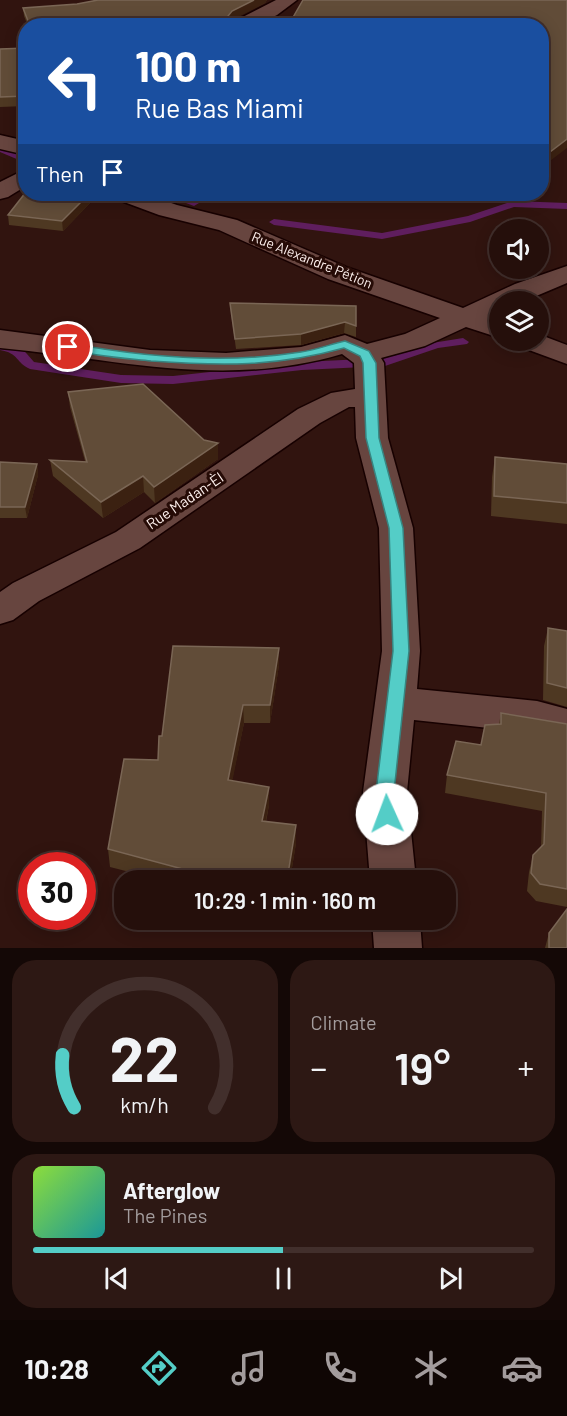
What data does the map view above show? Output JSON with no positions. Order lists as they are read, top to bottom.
{
  "streets": {
    "street": ["Rue Alexandre Pétion", "Rue Madan-Èl"]
  },
  "page": {
    "turn": ["100 m", "Rue Bas Miami"],
    "then": "Then",
    "limit": "30",
    "trip": "10:29 · 1 min · 160 m",
    "tile": "Climate",
    "heat": ["−", "19°", "+"],
    "song": ["Afterglow", "The Pines"],
    "tabs": "10:28",
    "gauge": ["22", "km/h"]
  }
}
